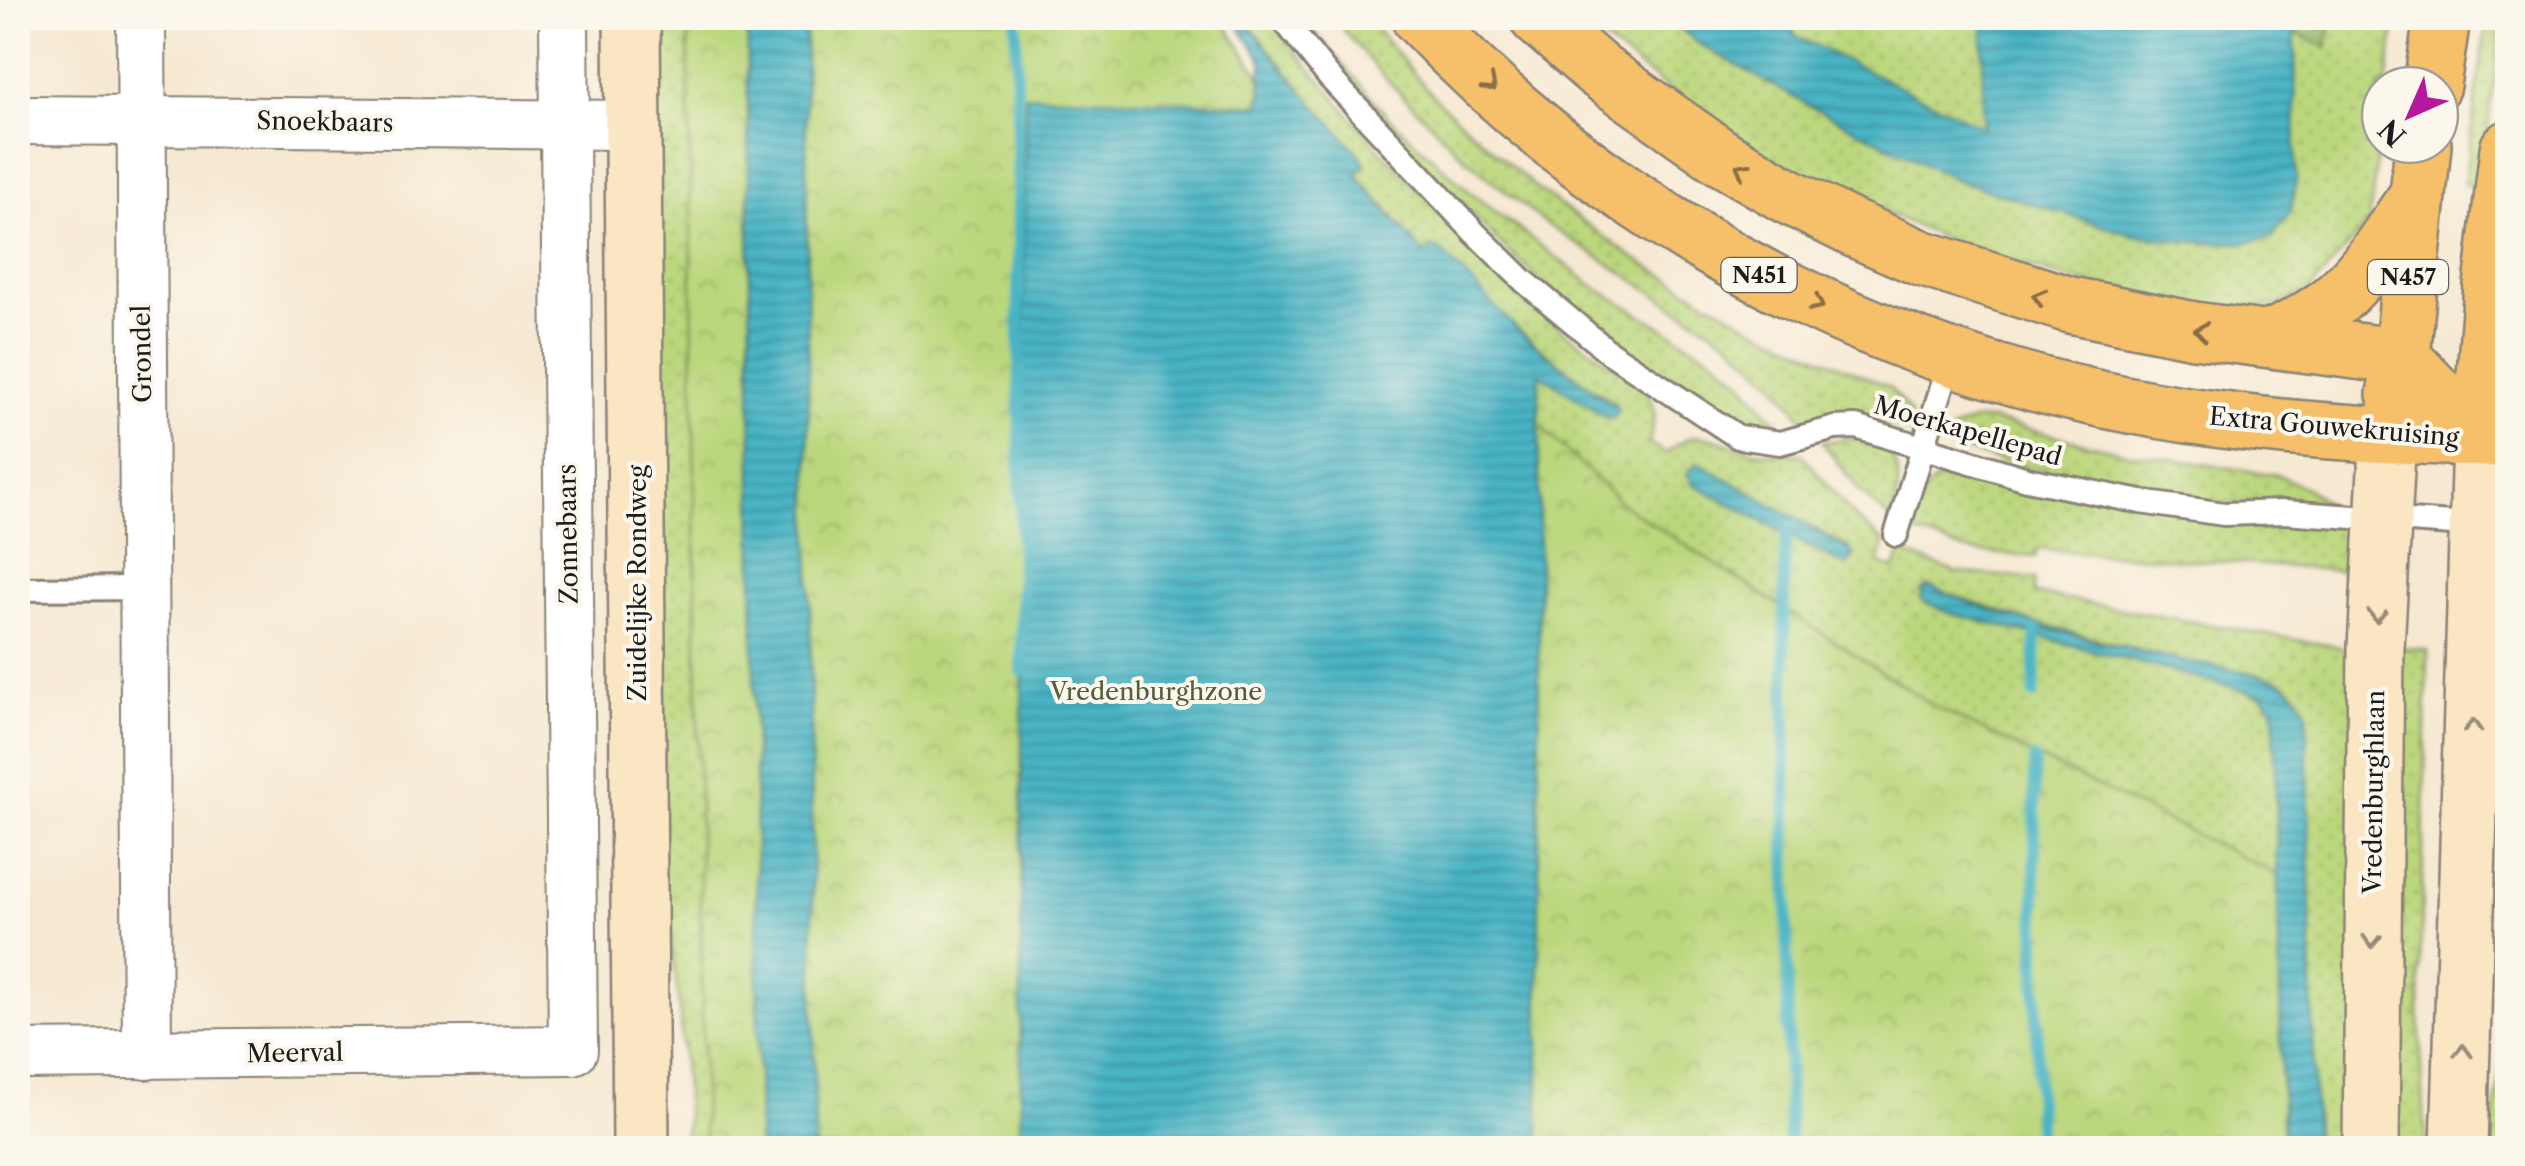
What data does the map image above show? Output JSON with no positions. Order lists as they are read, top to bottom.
{
  "streets": {
    "main road": [
      "N451",
      "N457",
      "Extra Gouwekruising",
      "Zuidelijke Rondweg",
      "Vredenburghlaan"
    ],
    "street": [
      "Snoekbaars",
      "Grondel",
      "Zonnebaars",
      "Meerval"
    ],
    "lane": ["Moerkapellepad"]
  },
  "crossings": [
    ["Snoekbaars", "Grondel"],
    ["Snoekbaars", "Zonnebaars"],
    ["Snoekbaars", "Zuidelijke Rondweg"],
    ["N457", "Extra Gouwekruising"],
    ["N457", "Vredenburghlaan"],
    ["Grondel", "Meerval"],
    ["Extra Gouwekruising", "Vredenburghlaan"],
    ["Moerkapellepad", "Vredenburghlaan"],
    ["Zonnebaars", "Meerval"]
  ],
  "parks": ["Vredenburghzone"],
  "north": "bottom left"
}
